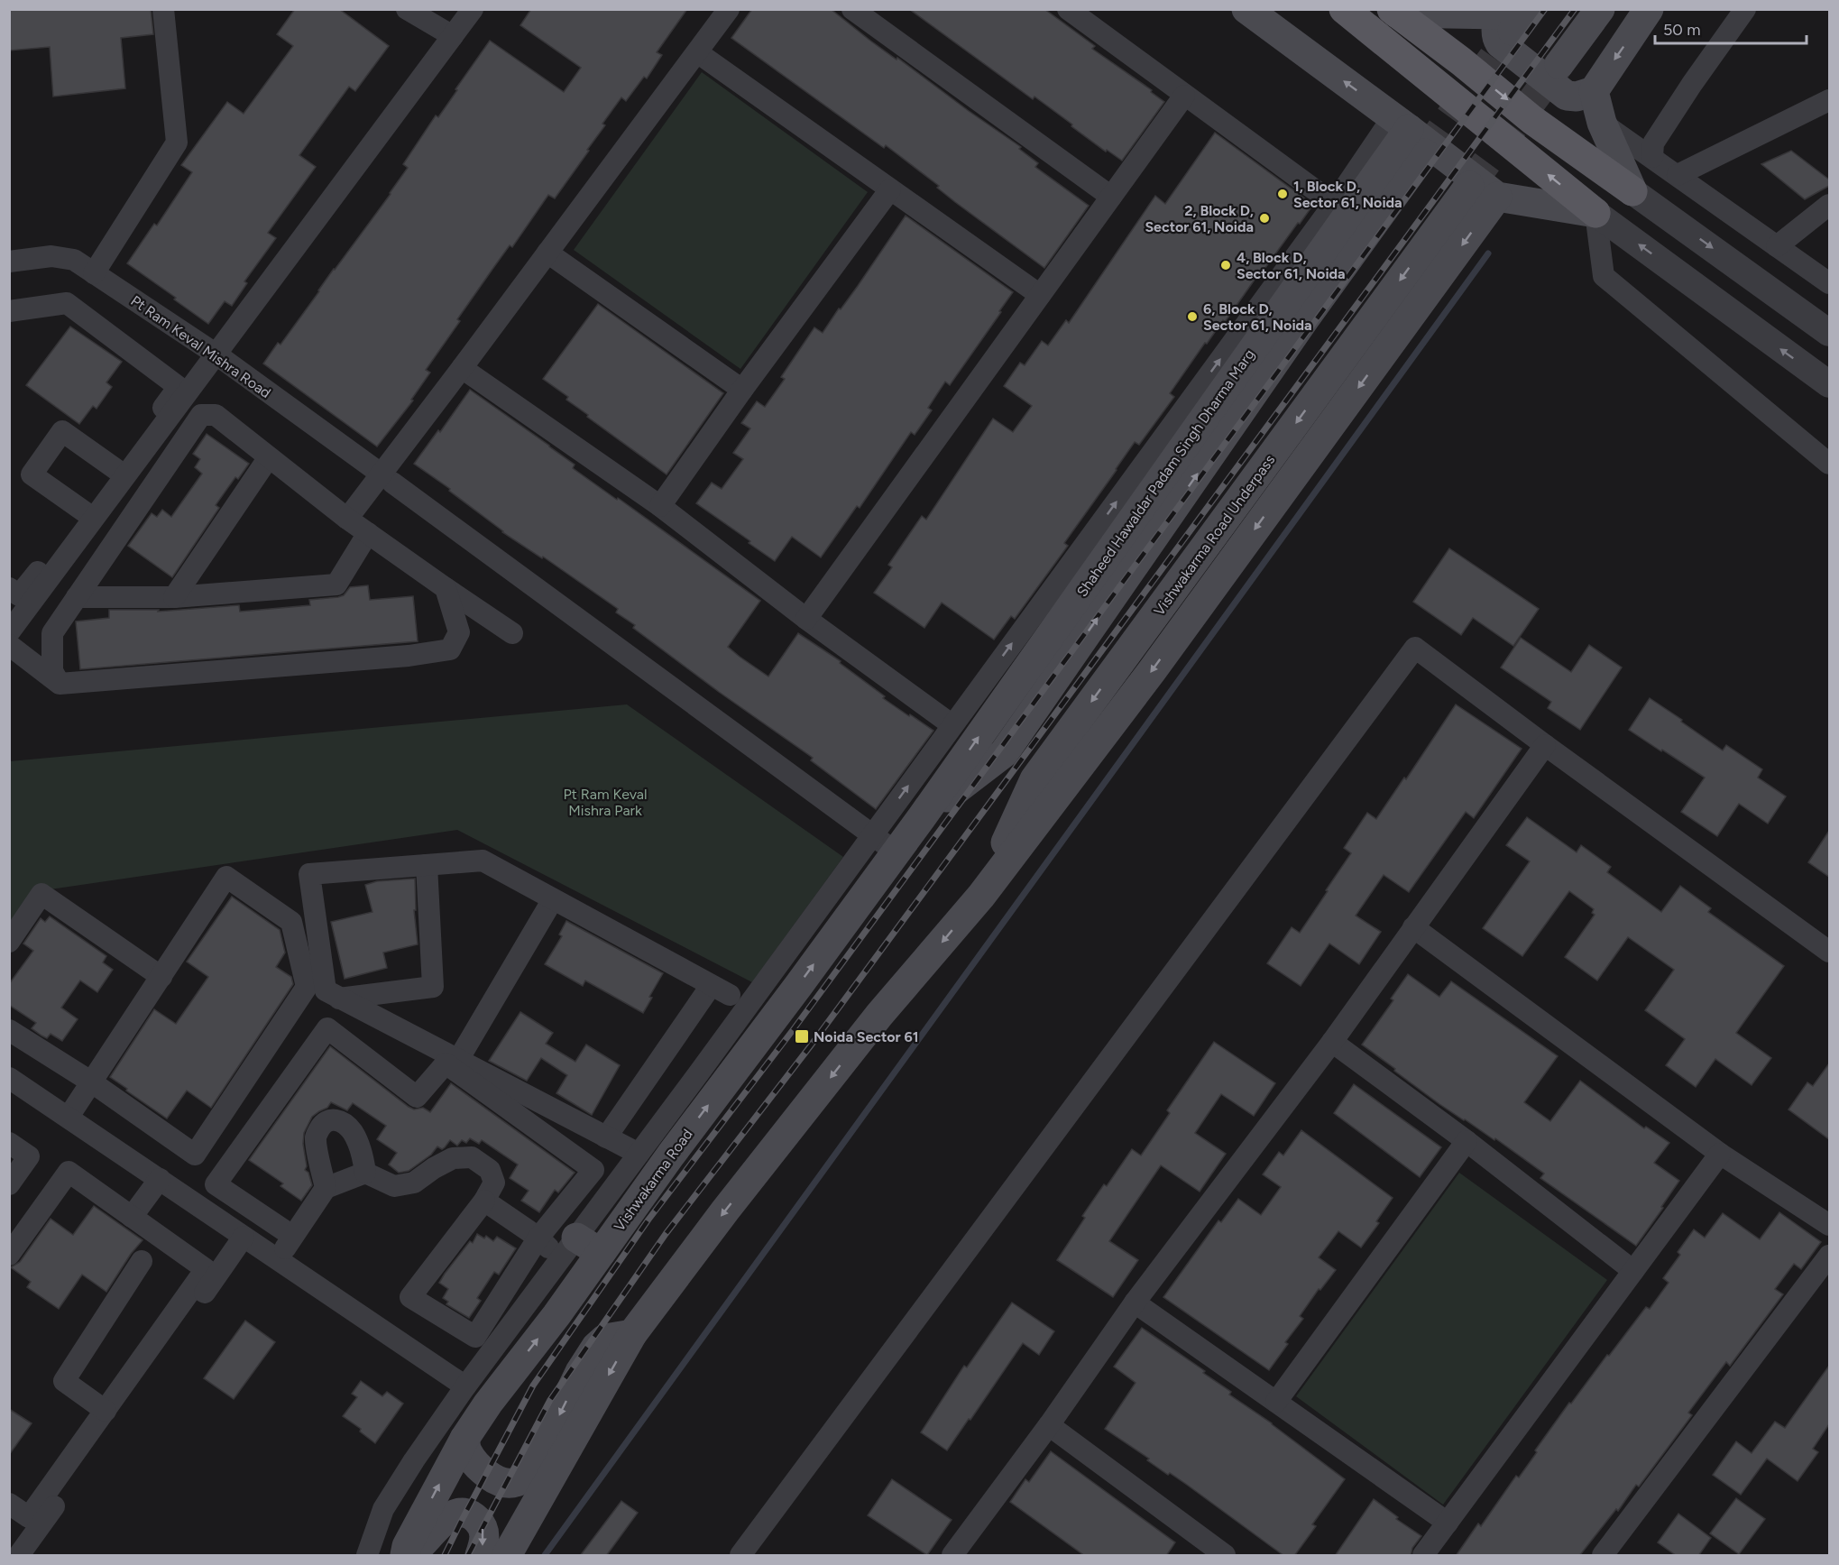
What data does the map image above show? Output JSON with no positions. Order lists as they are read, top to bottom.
{
  "streets": {
    "main road": ["Vishwakarma Road Underpass", "Vishwakarma Road"],
    "street": ["Pt Ram Keval Mishra Road"]
  },
  "crossings": [
    ["Pt Ram Keval Mishra Road", "Vishwakarma Road"]
  ],
  "parks": ["Pt Ram Keval Mishra Park"],
  "places": {
    "other": [
      "1, Block D, Sector 61, Noida",
      "2, Block D, Sector 61, Noida",
      "4, Block D, Sector 61, Noida",
      "6, Block D, Sector 61, Noida"
    ],
    "transit": ["Noida Sector 61"]
  },
  "scale_bar": "50 m"
}
